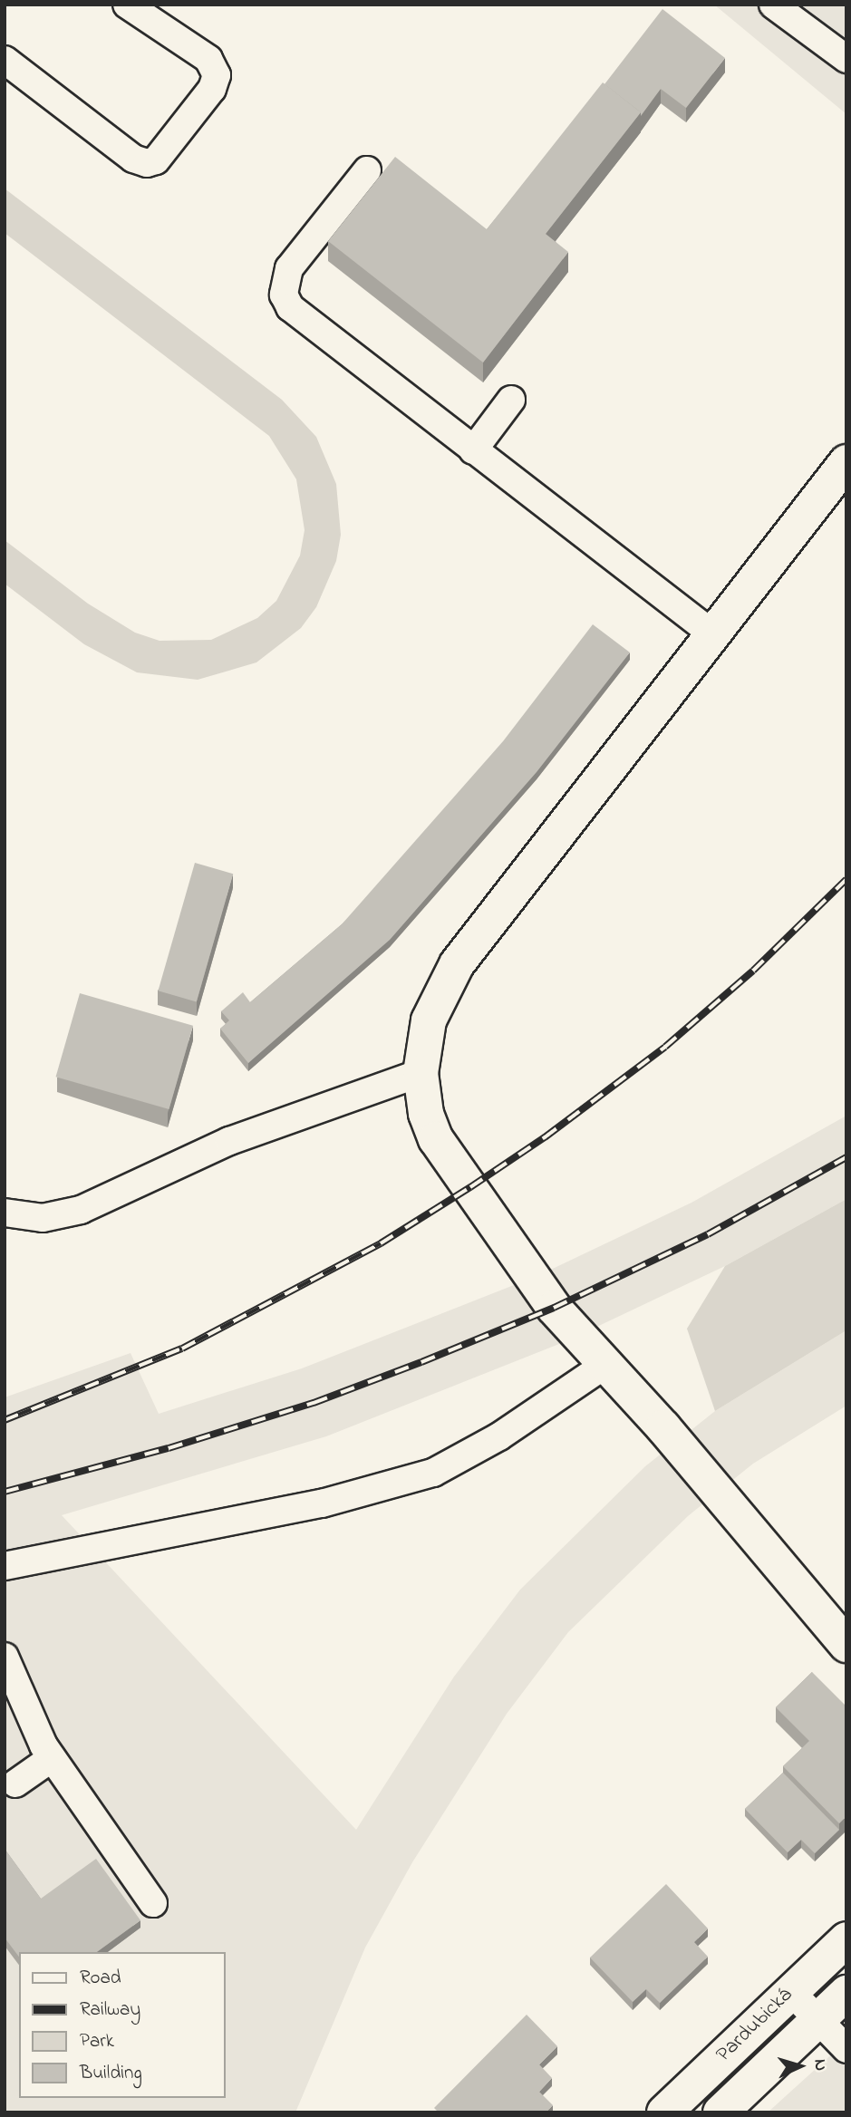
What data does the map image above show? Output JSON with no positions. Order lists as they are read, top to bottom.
{
  "streets": {
    "street": ["Pardubická"]
  },
  "legend": [
    "Road",
    "Railway",
    "Park",
    "Building"
  ],
  "north": "right"
}
